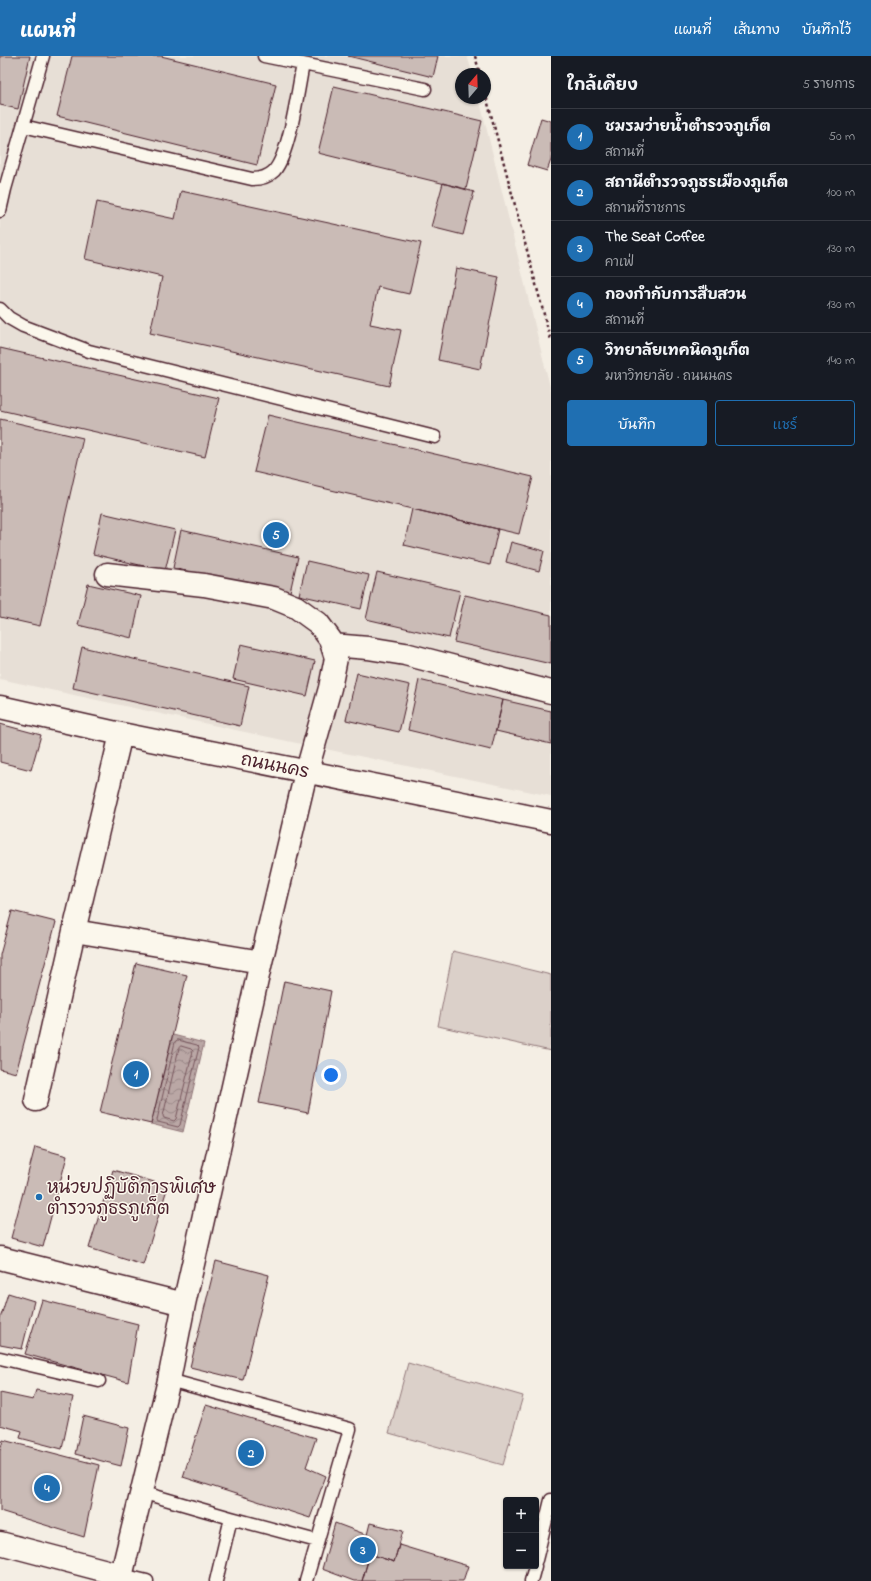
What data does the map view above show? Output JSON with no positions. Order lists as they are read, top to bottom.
{
  "streets": {
    "street": ["ถนนนคร"]
  },
  "places": ["หน่วยปฏิบัติการพิเศษ ตำรวจภูธรภูเก็ต"],
  "north": "top",
  "page": {
    "header": "แผนที่",
    "nav": ["แผนที่", "เส้นทาง", "บันทึกไว้"],
    "heading": ["ใกล้เคียง", "5 รายการ"],
    "list": [
      {
        "mark": "1",
        "name": "ชมรมว่ายน้ำตำรวจภูเก็ต",
        "note": "สถานที่",
        "value": "50 m"
      },
      {
        "mark": "2",
        "name": "สถานีตำรวจภูธรเมืองภูเก็ต",
        "note": "สถานที่ราชการ",
        "value": "100 m"
      },
      {
        "mark": "3",
        "name": "The Seat Coffee",
        "note": "คาเฟ่",
        "value": "130 m"
      },
      {
        "mark": "4",
        "name": "กองกำกับการสืบสวน",
        "note": "สถานที่",
        "value": "130 m"
      },
      {
        "mark": "5",
        "name": "วิทยาลัยเทคนิคภูเก็ต",
        "note": "มหาวิทยาลัย · ถนนนคร",
        "value": "140 m"
      }
    ],
    "buttons": ["บันทึก", "แชร์"],
    "pins": [
      "5",
      "1",
      "2",
      "4",
      "3"
    ],
    "map_buttons": ["+", "−"]
  }
}
